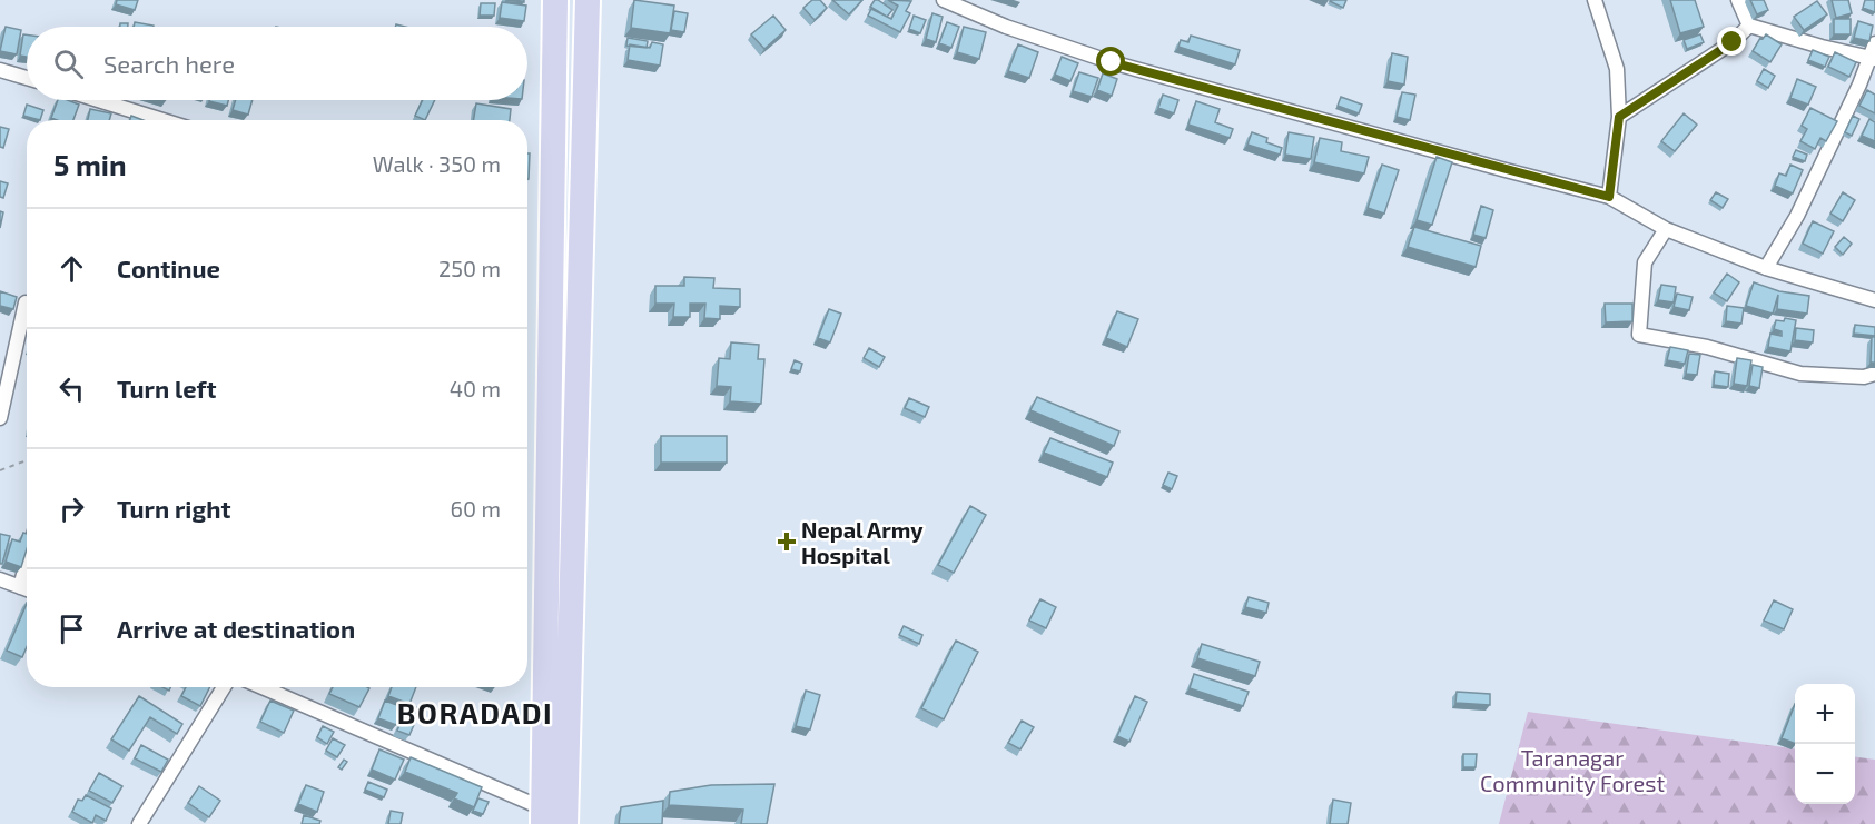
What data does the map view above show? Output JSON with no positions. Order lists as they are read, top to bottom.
{
  "districts": ["BORADADI"],
  "parks": ["Taranagar Community Forest"],
  "places": {
    "health": ["Nepal Army Hospital"]
  },
  "page": {
    "search": "Search here",
    "heading": ["5 min", "Walk · 350 m"],
    "list": [
      ["Continue", "250 m"],
      ["Turn left", "40 m"],
      ["Turn right", "60 m"],
      "Arrive at destination"
    ],
    "map_buttons": ["+", "−"]
  }
}
